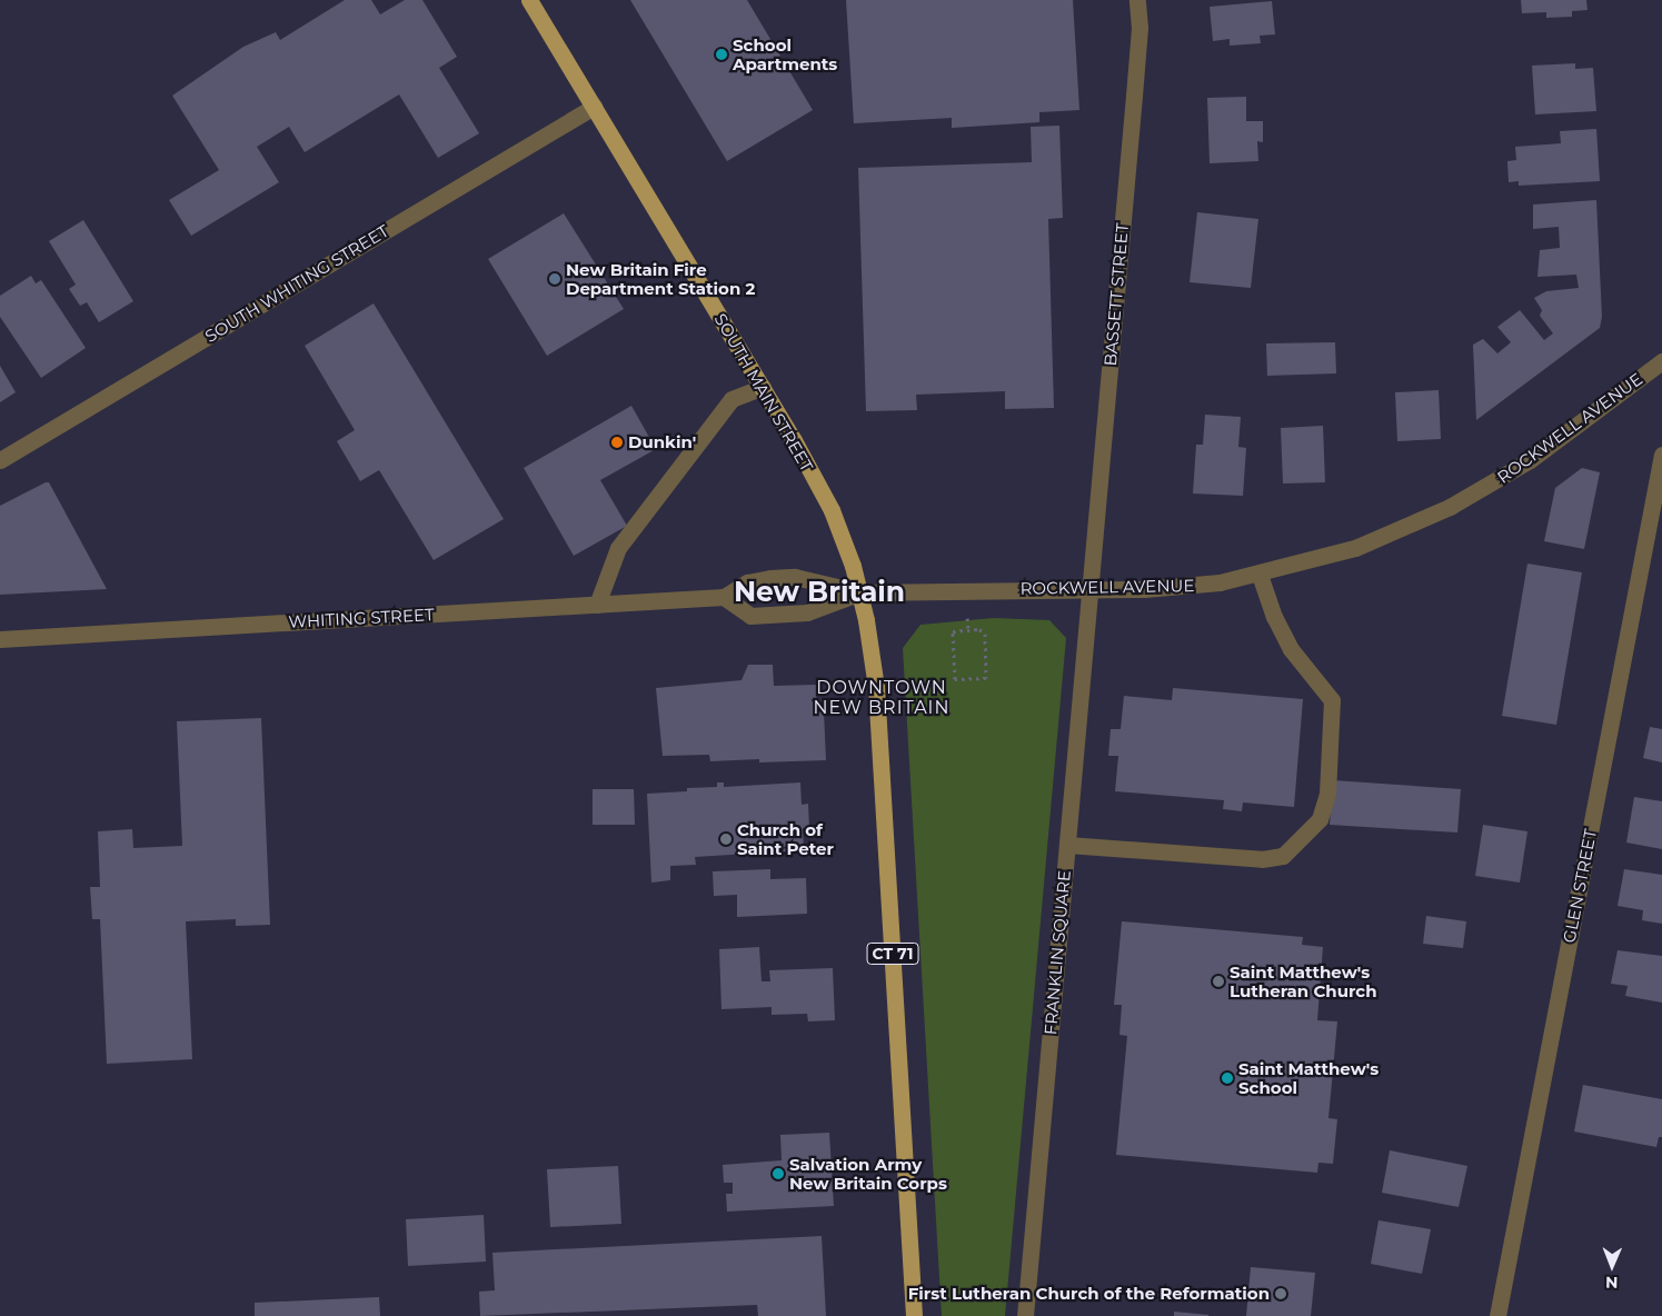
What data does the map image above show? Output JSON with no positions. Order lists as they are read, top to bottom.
{
  "streets": {
    "main road": ["SOUTH MAIN STREET", "CT 71"],
    "street": [
      "SOUTH WHITING STREET",
      "BASSETT STREET",
      "ROCKWELL AVENUE",
      "WHITING STREET",
      "GLEN STREET",
      "FRANKLIN SQUARE"
    ]
  },
  "crossings": [
    ["SOUTH WHITING STREET", "SOUTH MAIN STREET"],
    ["BASSETT STREET", "ROCKWELL AVENUE"],
    ["BASSETT STREET", "FRANKLIN SQUARE"],
    ["SOUTH MAIN STREET", "ROCKWELL AVENUE"],
    ["SOUTH MAIN STREET", "CT 71"],
    ["ROCKWELL AVENUE", "FRANKLIN SQUARE"],
    ["ROCKWELL AVENUE", "CT 71"]
  ],
  "districts": ["New Britain", "DOWNTOWN NEW BRITAIN"],
  "places": [
    "School Apartments",
    "New Britain Fire Department Station 2",
    "Dunkin'",
    "Church of Saint Peter",
    "Saint Matthew's Lutheran Church",
    "Saint Matthew's School",
    "Salvation Army New Britain Corps",
    "First Lutheran Church of the Reformation"
  ],
  "north": "bottom"
}
